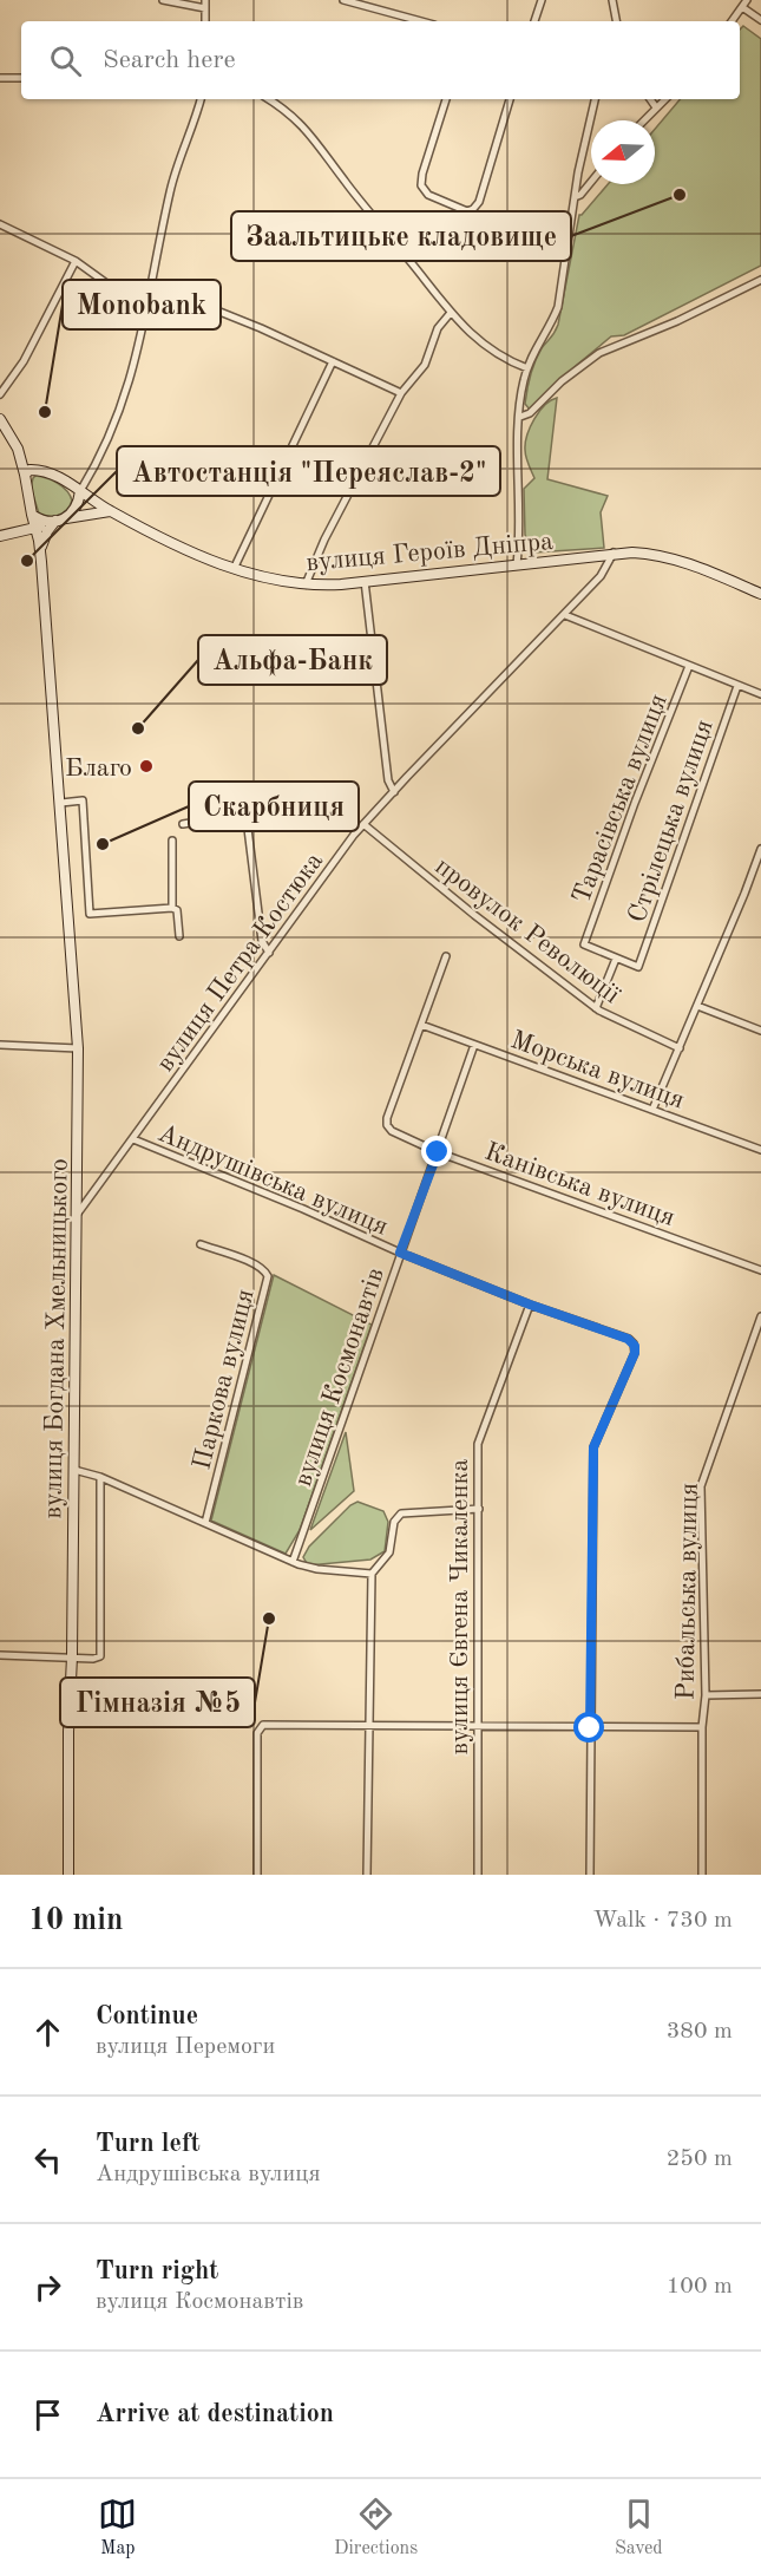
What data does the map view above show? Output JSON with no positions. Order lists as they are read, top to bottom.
{
  "streets": {
    "main road": ["вулиця Героїв Дніпра", "вулиця Богдана Хмельницького"],
    "street": [
      "Тарасівська вулиця",
      "Стрілецька вулиця",
      "провулок Революції",
      "вулиця Петра Костюка",
      "Морська вулиця",
      "Андрушівська вулиця",
      "Канівська вулиця",
      "вулиця Космонавтів",
      "Паркова вулиця",
      "Рибальська вулиця",
      "вулиця Євгена Чикаленка"
    ]
  },
  "crossings": [
    ["вулиця Героїв Дніпра", "вулиця Петра Костюка"],
    ["Тарасівська вулиця", "Стрілецька вулиця"],
    ["провулок Революції", "вулиця Петра Костюка"],
    ["вулиця Петра Костюка", "Андрушівська вулиця"],
    ["вулиця Петра Костюка", "вулиця Богдана Хмельницького"],
    ["Морська вулиця", "Канівська вулиця"],
    ["Морська вулиця", "вулиця Космонавтів"],
    ["Андрушівська вулиця", "вулиця Космонавтів"],
    ["Андрушівська вулиця", "вулиця Євгена Чикаленка"],
    ["Канівська вулиця", "вулиця Космонавтів"]
  ],
  "places": [
    "Заальтицьке кладовище",
    "Monobank",
    "Автостанція \"Переяслав-2\"",
    "Альфа-Банк",
    "Благо",
    "Скарбниця",
    "Гімназія №5"
  ],
  "north": "left",
  "page": {
    "search": "Search here",
    "heading": ["10 min", "Walk · 730 m"],
    "list": [
      ["Continue", "вулиця Перемоги", "380 m"],
      ["Turn left", "Андрушівська вулиця", "250 m"],
      ["Turn right", "вулиця Космонавтів", "100 m"],
      "Arrive at destination"
    ],
    "nav": ["Map", "Directions", "Saved"]
  }
}
